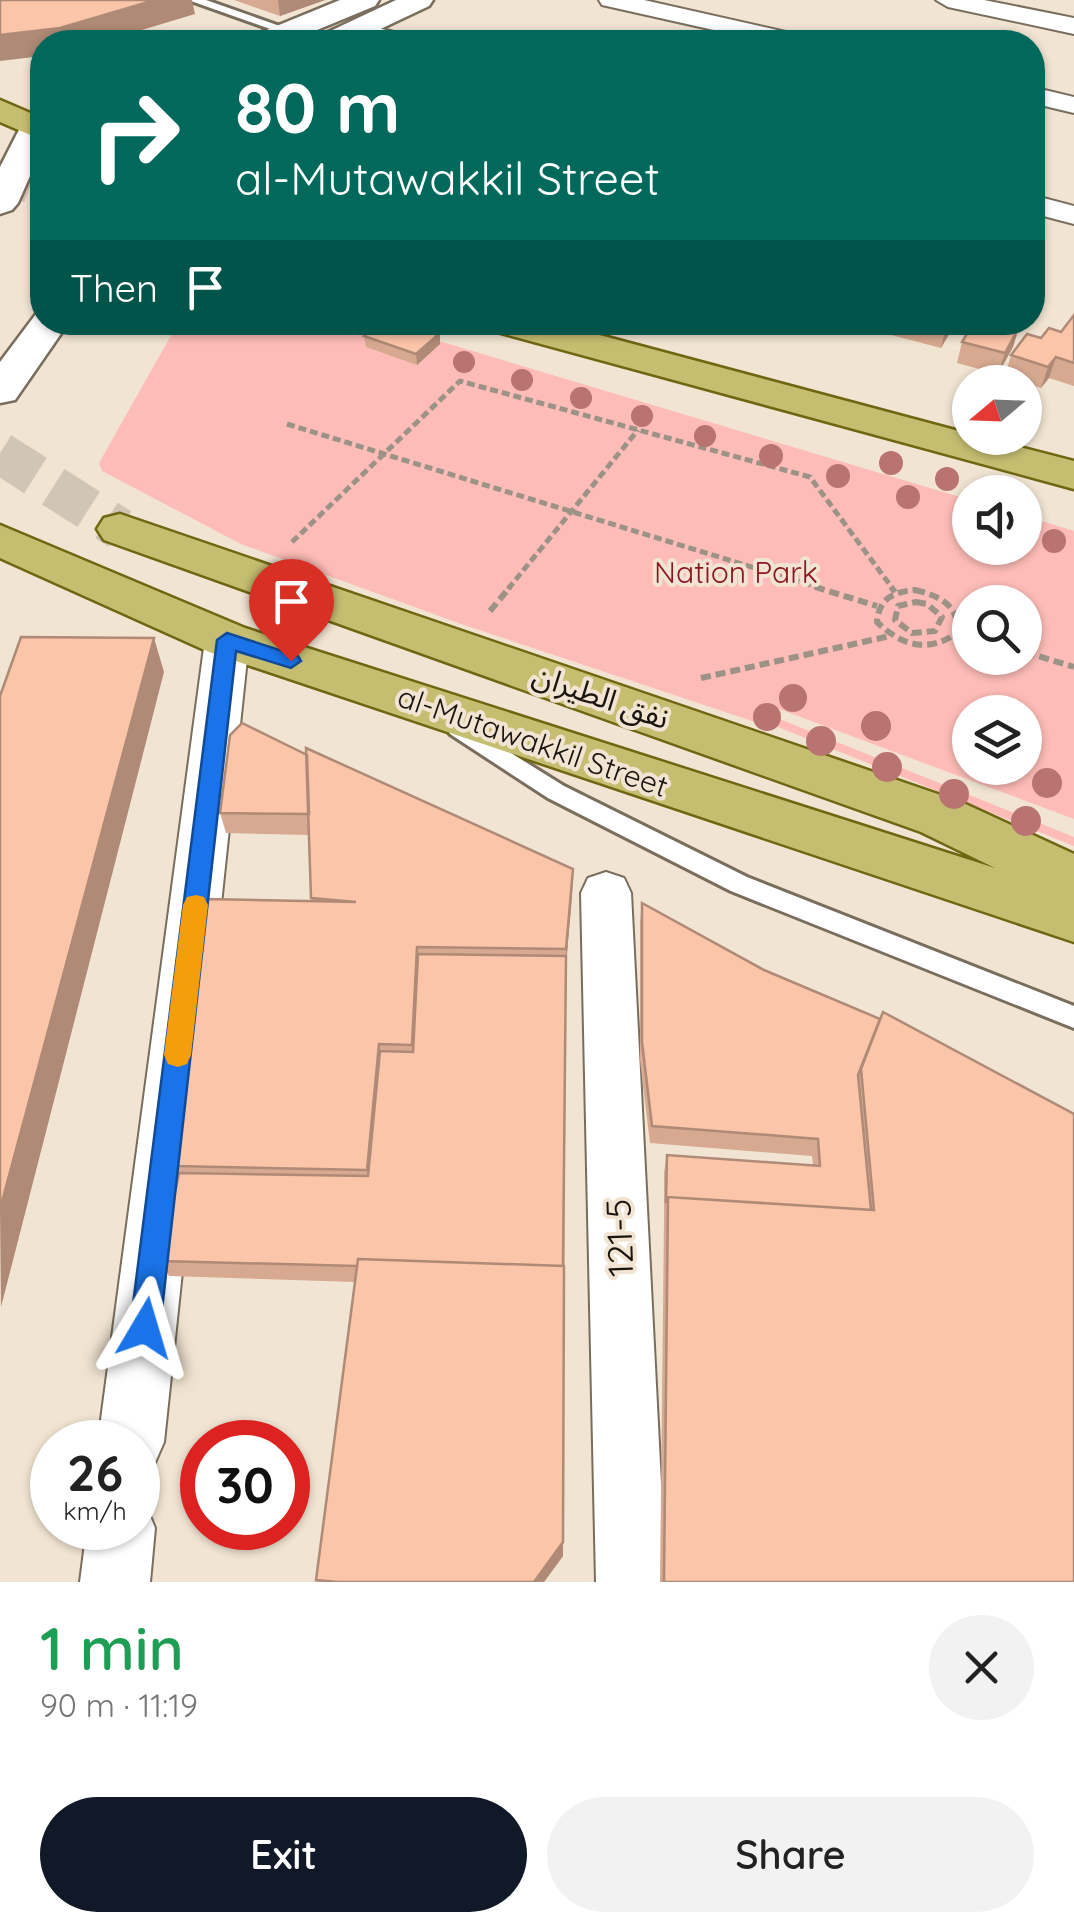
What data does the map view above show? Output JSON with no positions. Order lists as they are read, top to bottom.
{
  "streets": {
    "main road": ["نفق الطيران", "al-Mutawakkil Street"],
    "street": ["121-5"]
  },
  "parks": ["Nation Park"],
  "north": "left",
  "page": {
    "turn": ["80 m", "al-Mutawakkil Street"],
    "then": "Then",
    "speed": "26 km/h",
    "limit": "30",
    "heading": ["1 min", "90 m · 11:19"],
    "buttons": ["Exit", "Share"]
  }
}
